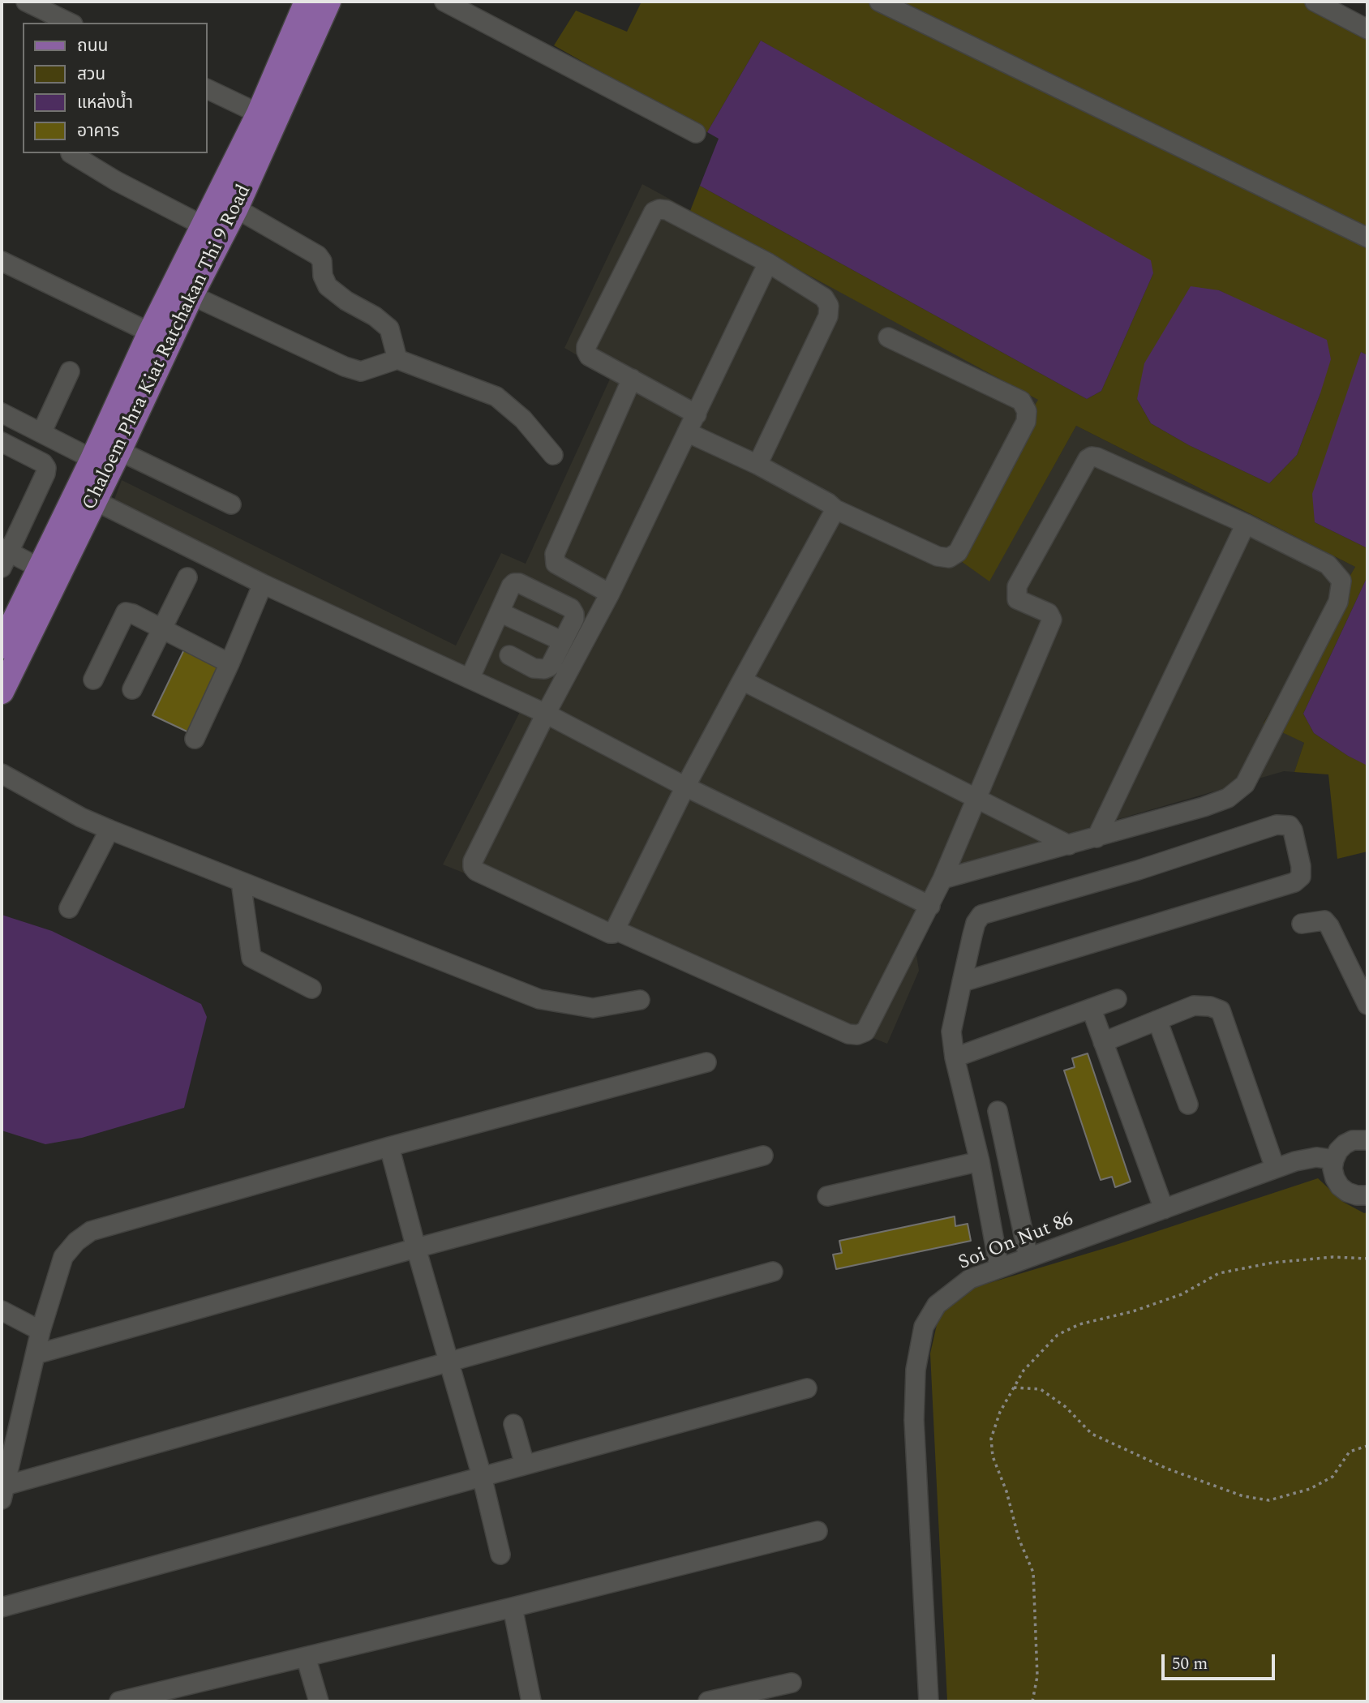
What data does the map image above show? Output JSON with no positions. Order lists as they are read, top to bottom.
{
  "streets": {
    "main road": ["Chaloem Phra Kiat Ratchakan Thi 9 Road"],
    "street": ["Soi On Nut 86"]
  },
  "legend": [
    "ถนน",
    "สวน",
    "แหล่งน้ำ",
    "อาคาร"
  ],
  "scale_bar": "50 m"
}
